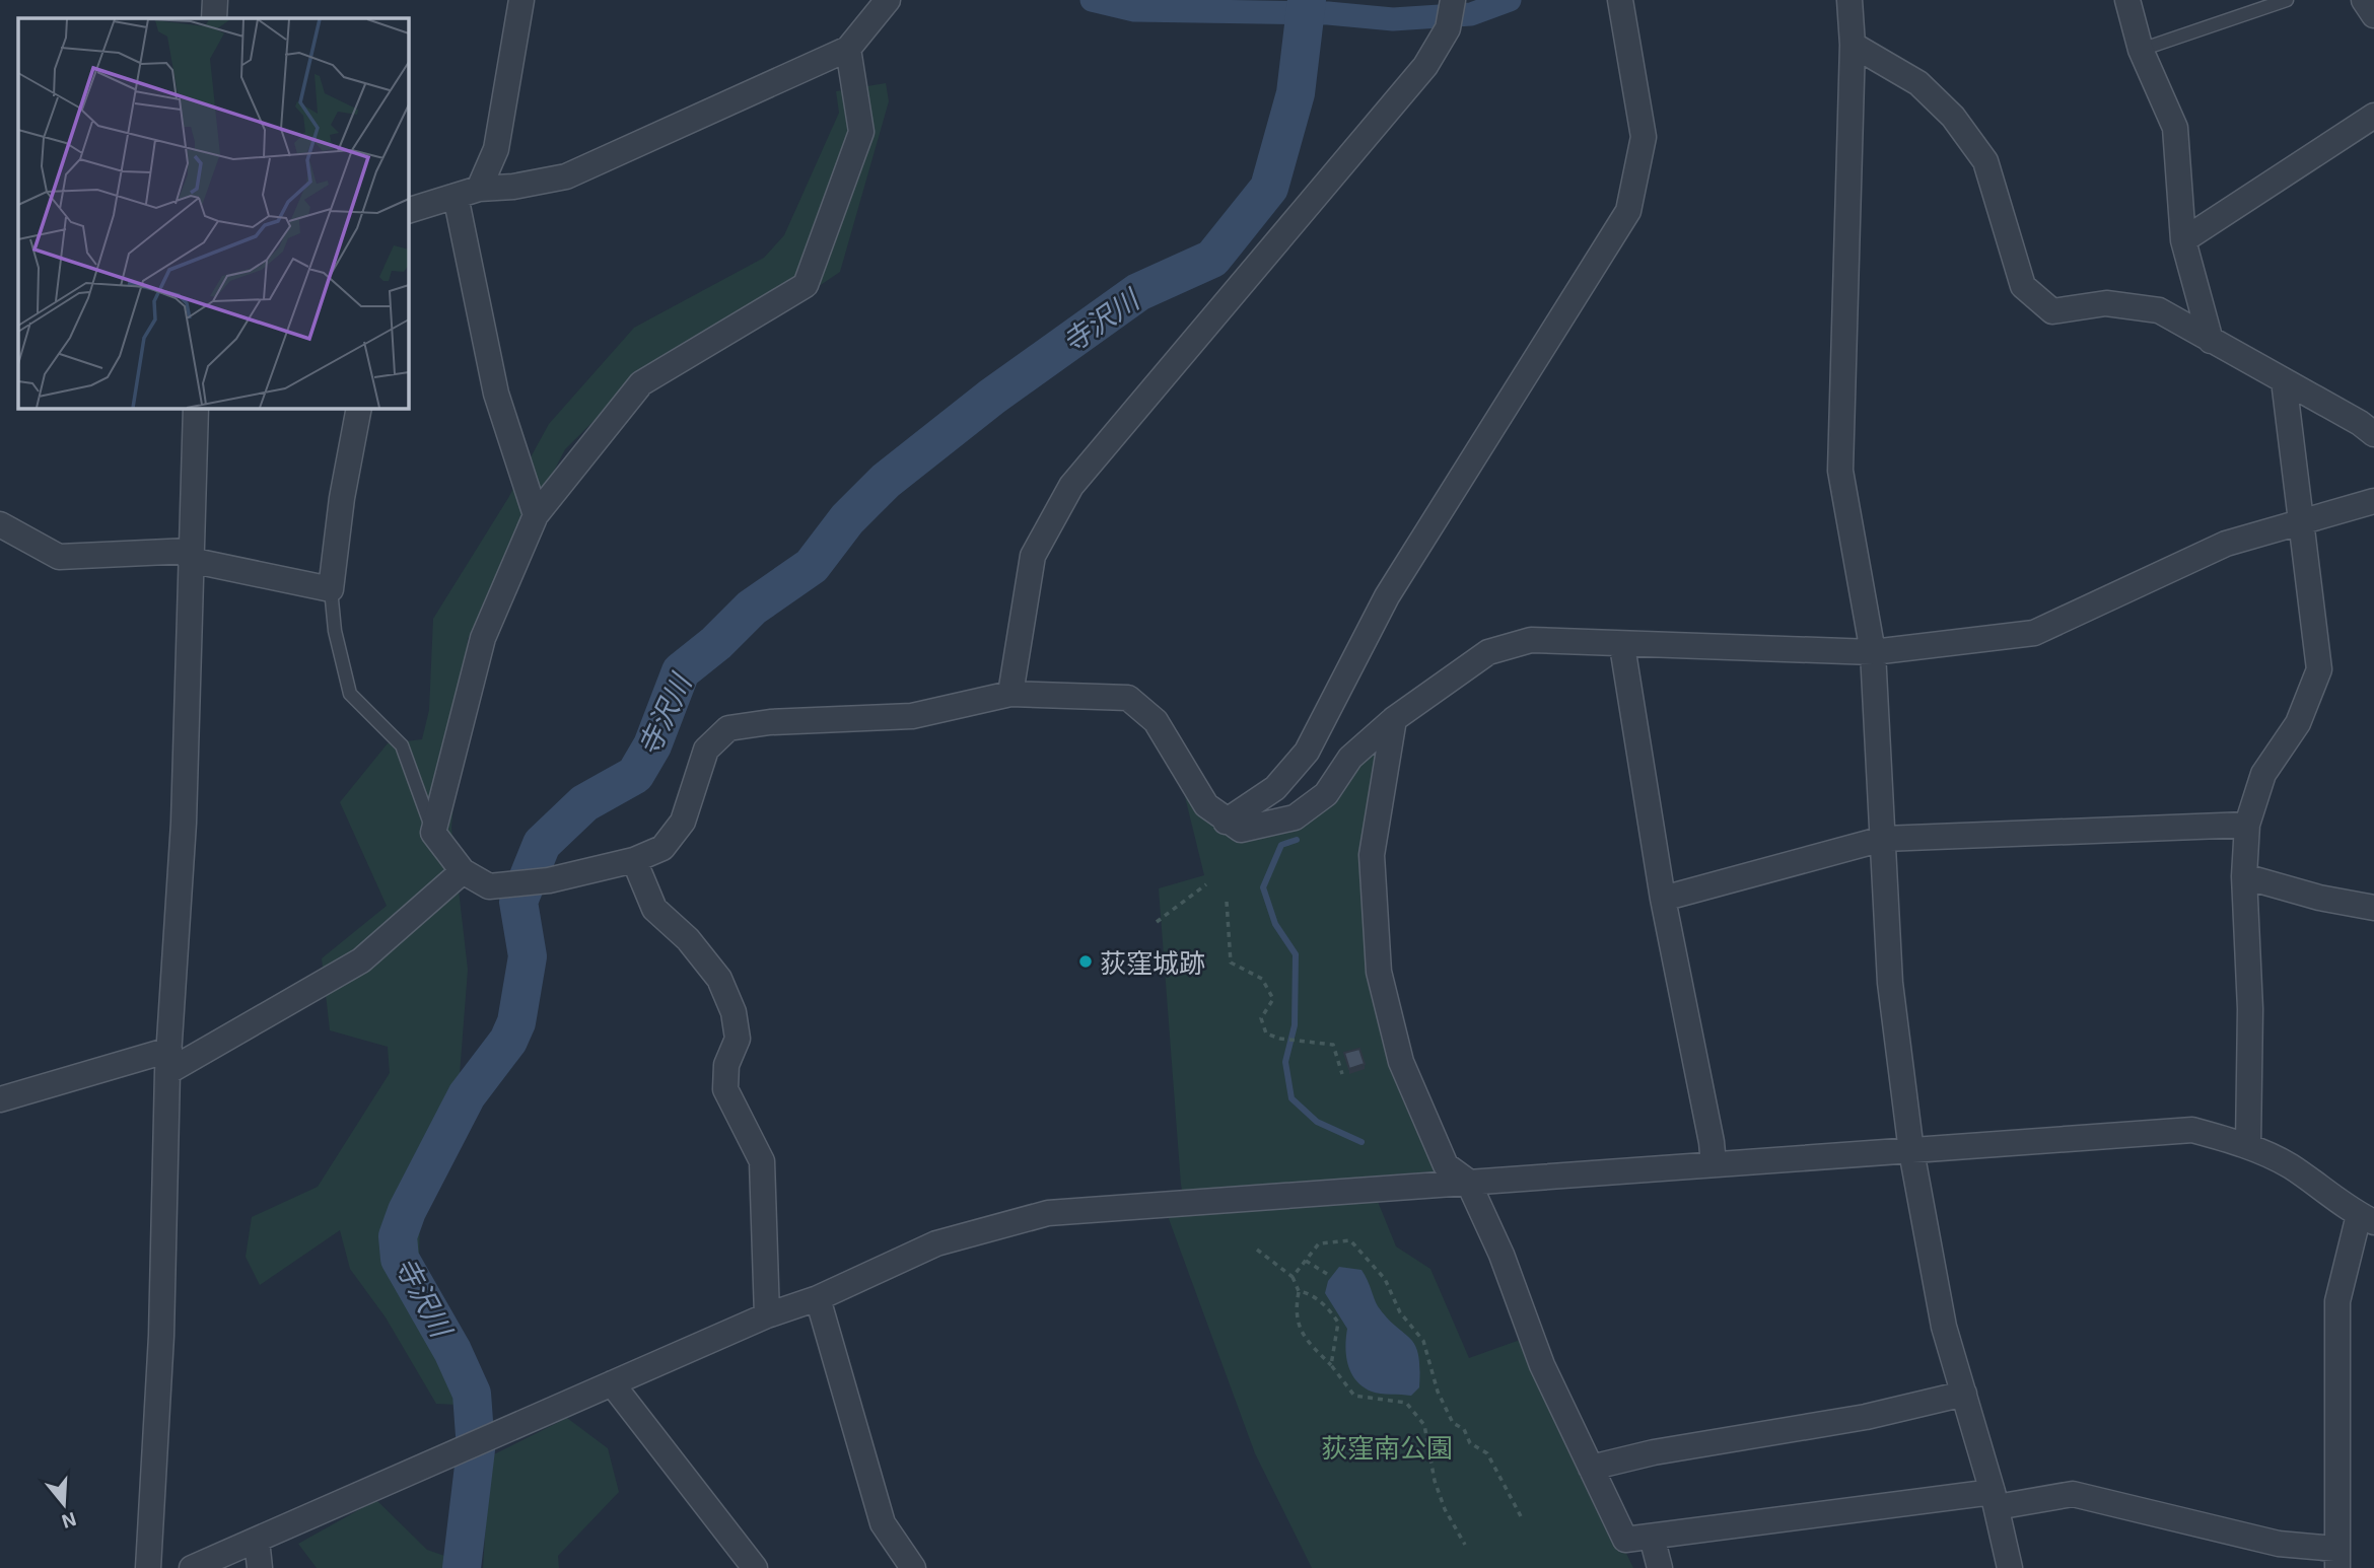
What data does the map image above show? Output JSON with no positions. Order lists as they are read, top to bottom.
{
  "water": ["寺沢川"],
  "parks": ["荻窪南公園"],
  "places": ["荻窪城跡"],
  "north": "bottom"
}
